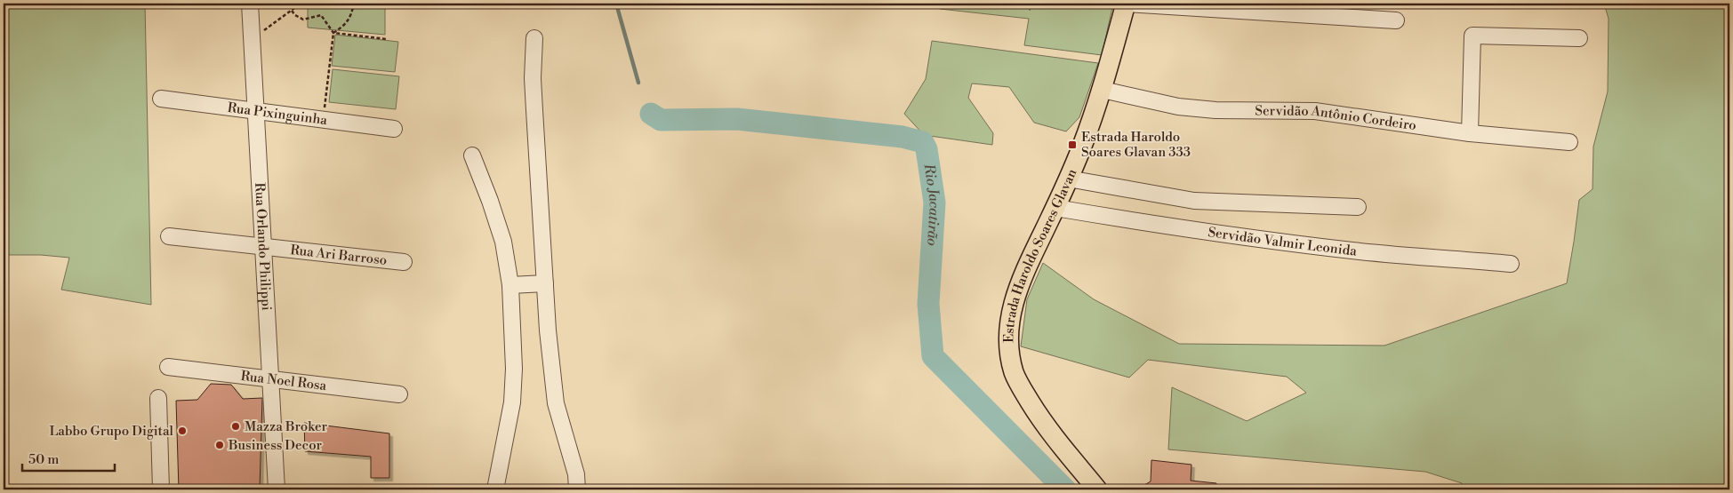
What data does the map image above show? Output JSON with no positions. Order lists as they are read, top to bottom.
{
  "streets": {
    "main road": ["Estrada Haroldo Soares Glavan"],
    "street": [
      "Rua Pixinguinha",
      "Servidão Antônio Cordeiro",
      "Servidão Valmir Leonida",
      "Rua Orlando Philippi",
      "Rua Ari Barroso",
      "Rua Noel Rosa"
    ]
  },
  "crossings": [
    ["Rua Pixinguinha", "Rua Orlando Philippi"],
    ["Servidão Antônio Cordeiro", "Estrada Haroldo Soares Glavan"],
    ["Servidão Valmir Leonida", "Estrada Haroldo Soares Glavan"],
    ["Rua Orlando Philippi", "Rua Ari Barroso"],
    ["Rua Orlando Philippi", "Rua Noel Rosa"]
  ],
  "water": ["Rio Jacatirão"],
  "places": {
    "transit": ["Estrada Haroldo Soares Glavan 333"],
    "other": ["Mazza Broker", "Labbo Grupo Digital", "Business Decor"]
  },
  "scale_bar": "50 m"
}
